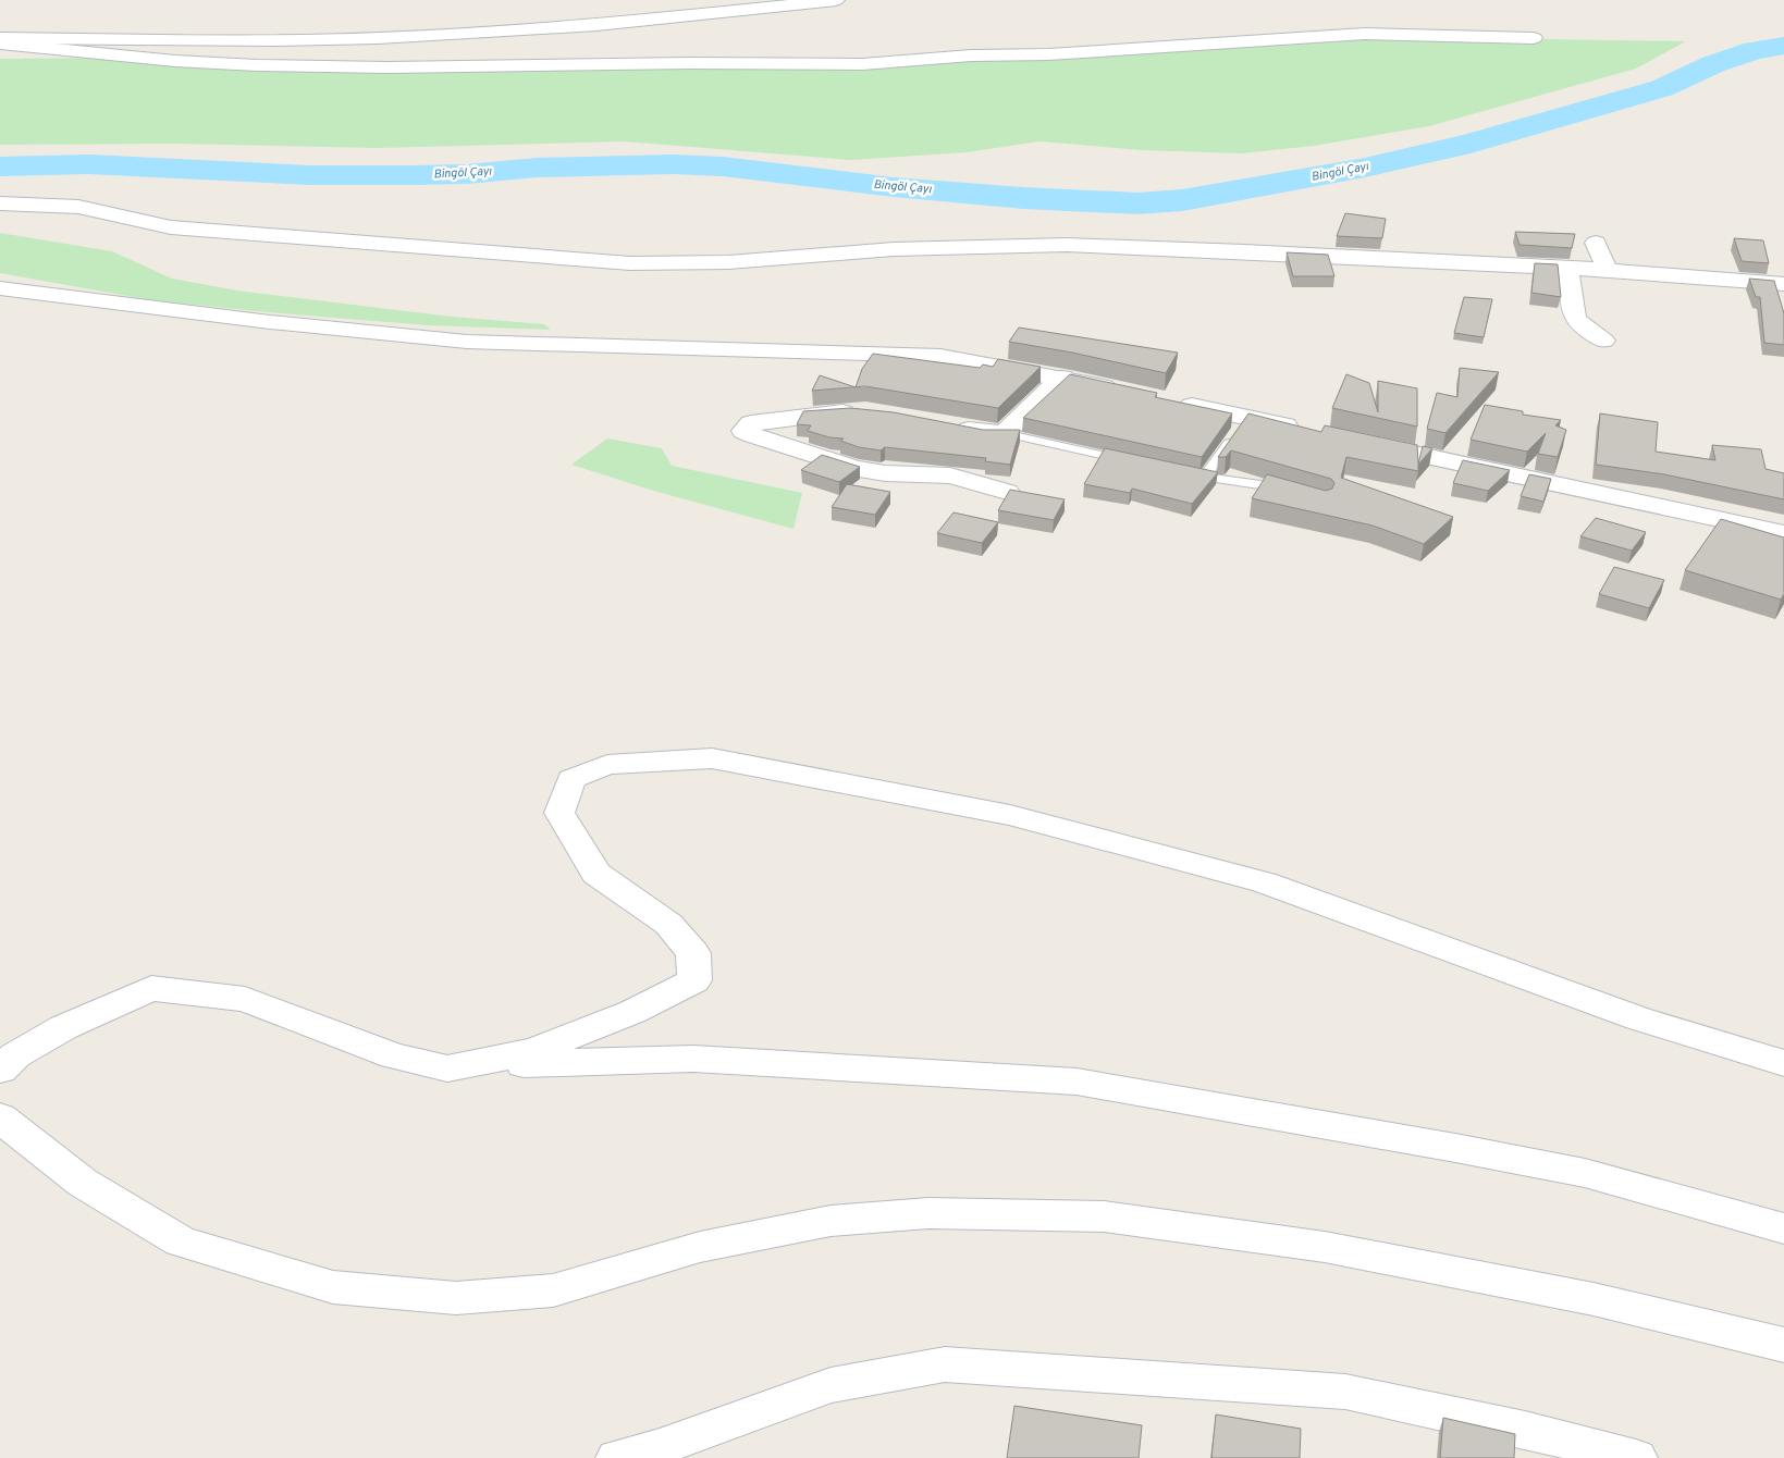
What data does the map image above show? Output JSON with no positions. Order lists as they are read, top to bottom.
{
  "water": ["Bingöl Çayı"]
}
